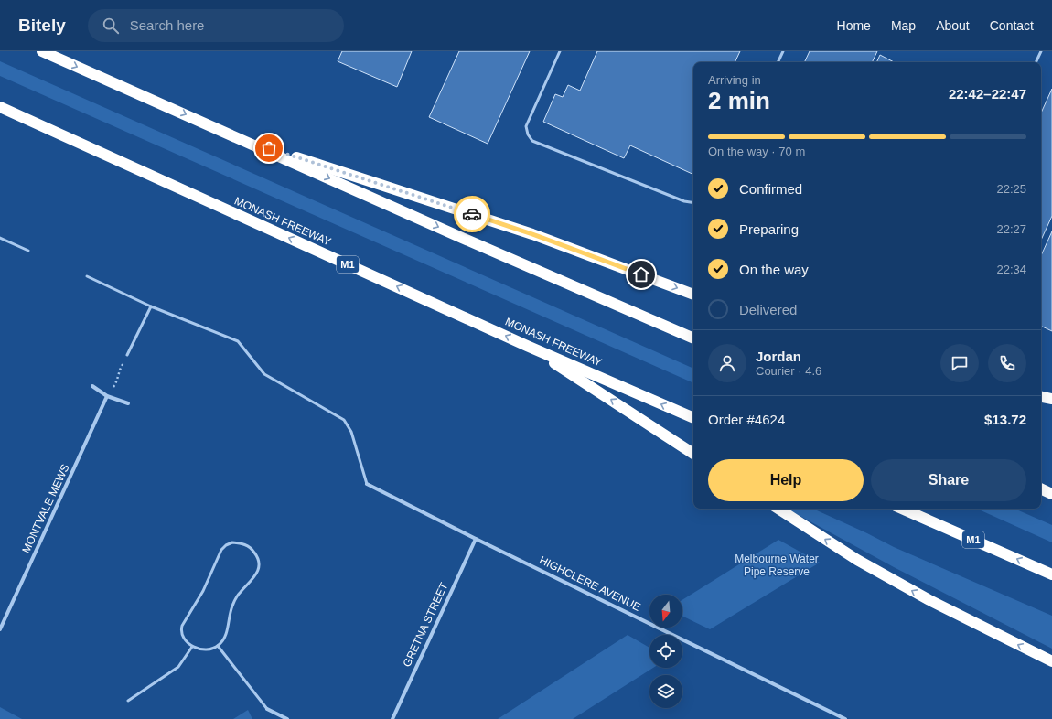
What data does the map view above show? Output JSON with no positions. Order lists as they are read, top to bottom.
{
  "streets": {
    "highway": ["MONASH FREEWAY", "M1"],
    "street": ["MONTVALE MEWS", "HIGHCLERE AVENUE", "GRETNA STREET"]
  },
  "crossings": [
    ["HIGHCLERE AVENUE", "GRETNA STREET"]
  ],
  "parks": ["Melbourne Water Pipe Reserve"],
  "north": "bottom",
  "page": {
    "header": "Bitely",
    "search": "Search here",
    "nav": [
      "Home",
      "Map",
      "About",
      "Contact"
    ],
    "heading": ["2 min", "Arriving in", "22:42–22:47"],
    "panel": [
      "Jordan",
      "Courier · 4.6",
      "Order #4624",
      "$13.72"
    ],
    "bar": "On the way · 70 m",
    "list": [
      ["Confirmed", "22:25"],
      ["Preparing", "22:27"],
      ["On the way", "22:34"],
      "Delivered"
    ],
    "buttons": ["Help", "Share"]
  }
}
